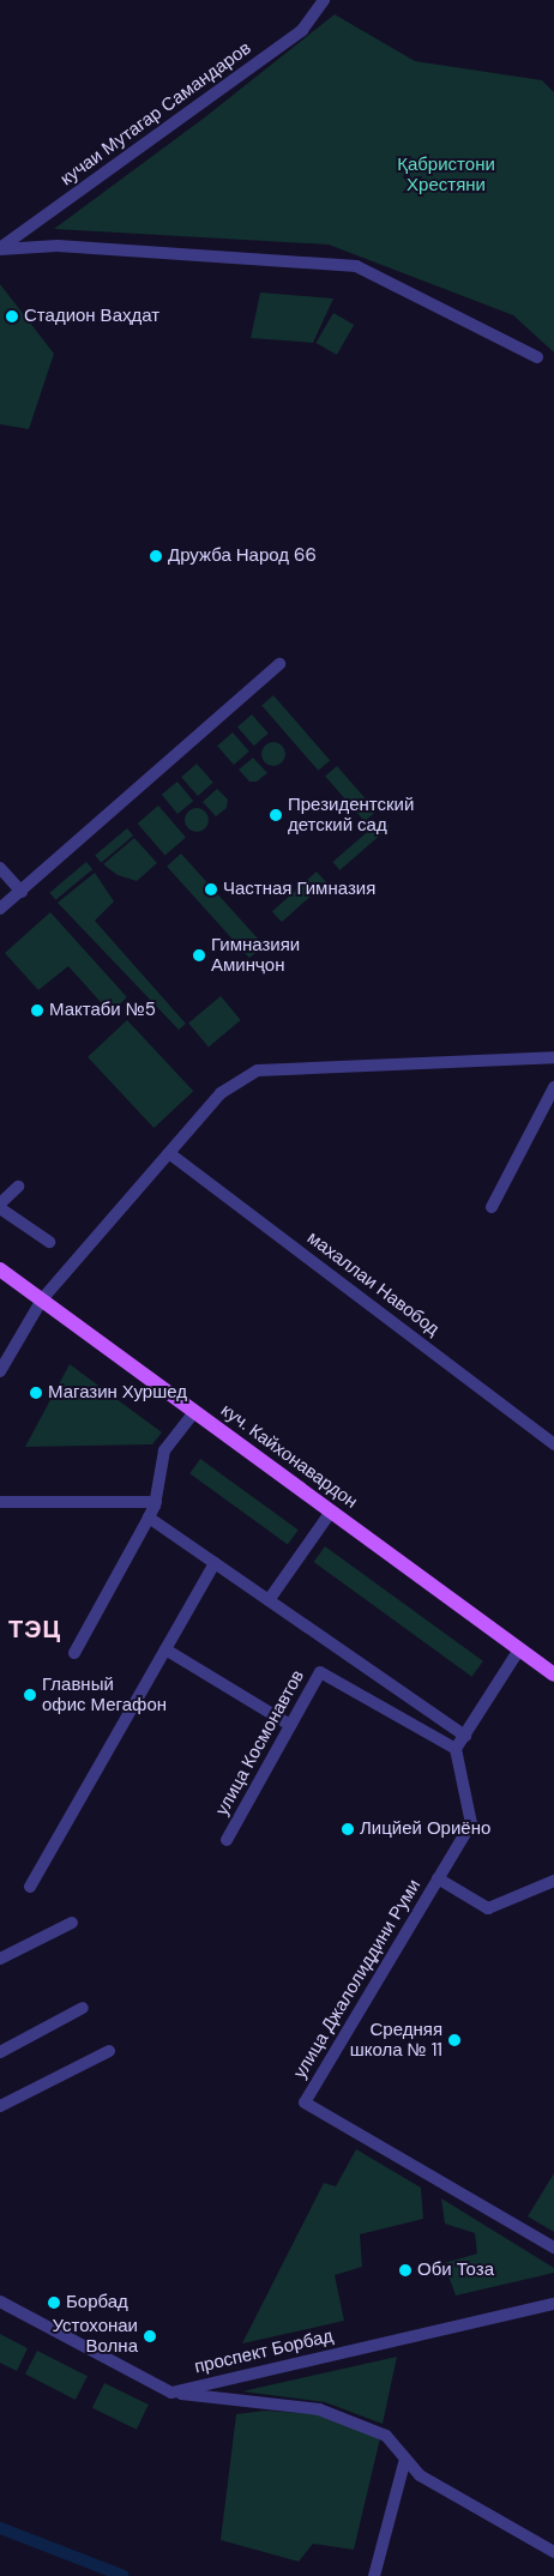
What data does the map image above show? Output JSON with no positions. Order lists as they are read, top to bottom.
{
  "streets": {
    "main road": ["куч. Кайхонавардон"],
    "street": [
      "кучаи Мутагар Самандаров",
      "махаллаи Навобод",
      "улица Космонавтов",
      "улица Джалолиддини Руми",
      "проспект Борбад"
    ]
  },
  "crossings": [
    ["улица Космонавтов", "улица Джалолиддини Руми"]
  ],
  "districts": ["ТЭЦ"],
  "parks": ["Қабристони Хрестяни"],
  "places": [
    "Стадион Ваҳдат",
    "Дружба Народ 66",
    "Президентский детский сад",
    "Частная Гимназия",
    "Гимназияи Аминҷон",
    "Мактаби №5",
    "Магазин Хуршед",
    "Главный офис Мегафон",
    "Лицйей Ориёно",
    "Средняя школа № 11",
    "Оби Тоза",
    "Борбад",
    "Устохонаи Волна"
  ]
}
